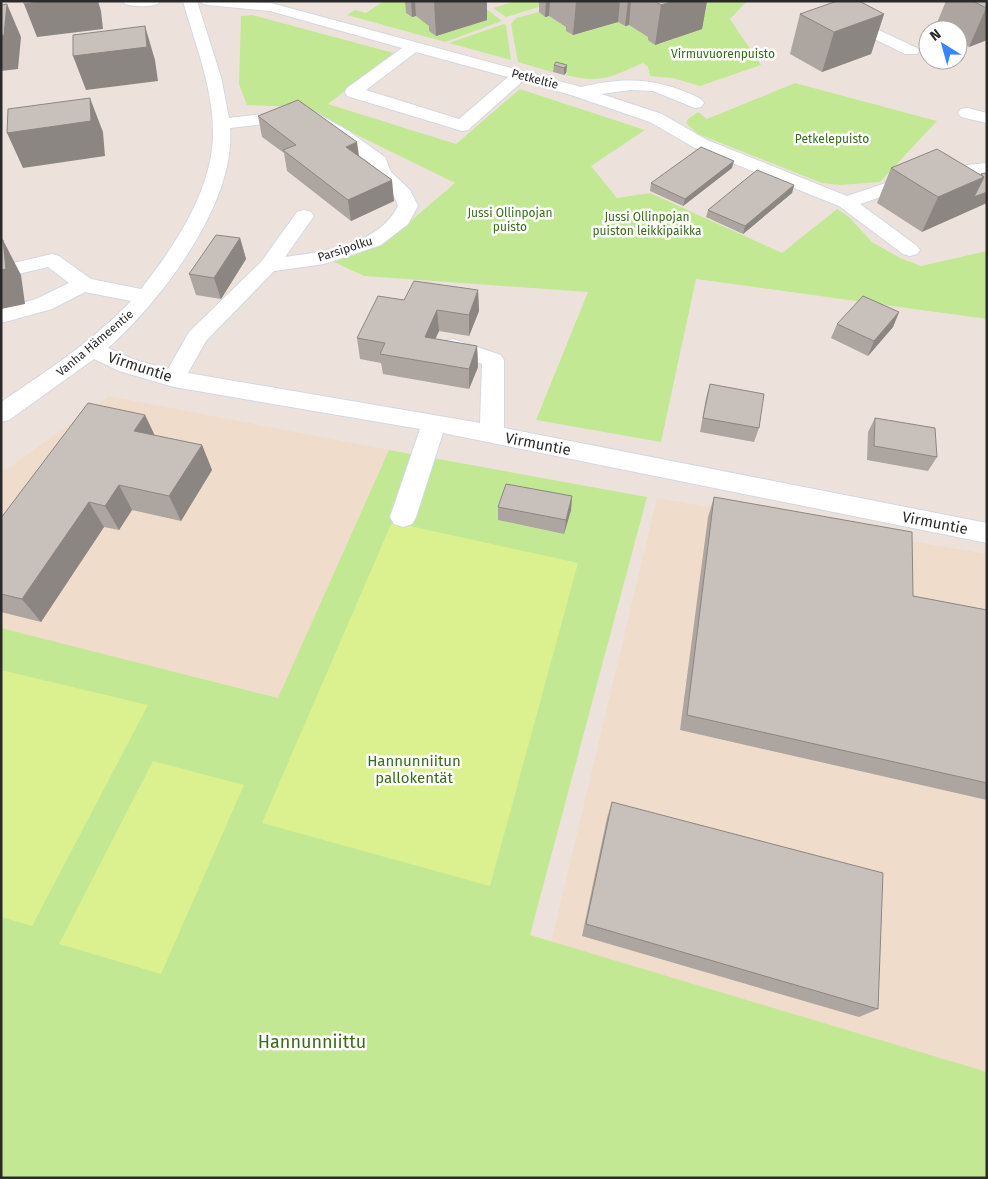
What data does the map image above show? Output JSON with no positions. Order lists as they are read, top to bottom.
{
  "streets": {
    "street": [
      "Petkeltie",
      "Parsipolku",
      "Vanha Hämeentie",
      "Virmuntie"
    ]
  },
  "crossings": [
    ["Parsipolku", "Vanha Hämeentie"],
    ["Vanha Hämeentie", "Virmuntie"]
  ],
  "parks": [
    "Virmuvuorenpuisto",
    "Petkelepuisto",
    "Jussi Ollinpojan puisto",
    "Jussi Ollinpojan puiston leikkipaikka",
    "Hannunniitun pallokentät",
    "Hannunniittu"
  ],
  "north": "top left"
}
